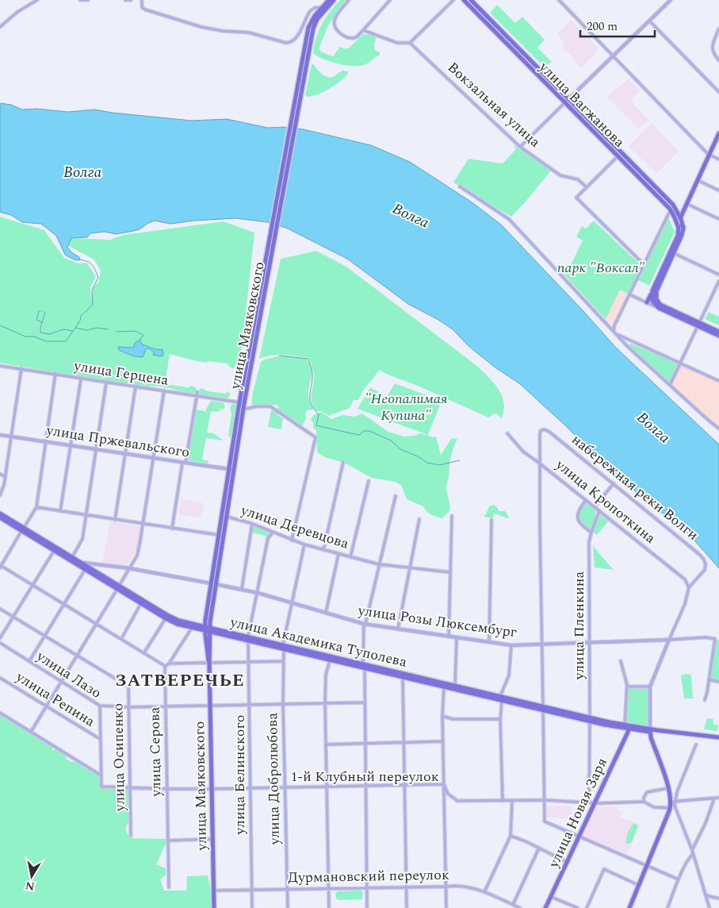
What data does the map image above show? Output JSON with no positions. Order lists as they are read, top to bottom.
{
  "streets": {
    "main road": [
      "улица Вагжанова",
      "улица Маяковского",
      "улица Академика Туполева",
      "улица Новая Заря"
    ],
    "street": [
      "Вокзальная улица",
      "улица Герцена",
      "улица Пржевальского",
      "набережная реки Волги",
      "улица Кропоткина",
      "улица Деревцова",
      "улица Розы Люксембург",
      "улица Пленкина",
      "улица Лазо",
      "улица Репина",
      "улица Серова",
      "улица Осипенко",
      "улица Белинского",
      "1-й Клубный переулок",
      "улица Добролюбова",
      "Дурмановский переулок"
    ]
  },
  "crossings": [
    ["улица Маяковского", "улица Герцена"],
    ["улица Маяковского", "улица Пржевальского"],
    ["улица Маяковского", "улица Деревцова"],
    ["улица Маяковского", "улица Розы Люксембург"],
    ["улица Маяковского", "улица Академика Туполева"],
    ["улица Маяковского", "1-й Клубный переулок"],
    ["улица Маяковского", "Дурмановский переулок"],
    ["набережная реки Волги", "улица Кропоткина"],
    ["улица Кропоткина", "улица Пленкина"],
    ["улица Деревцова", "улица Белинского"],
    ["улица Деревцова", "улица Добролюбова"],
    ["улица Розы Люксембург", "улица Пленкина"],
    ["улица Розы Люксембург", "улица Академика Туполева"],
    ["улица Розы Люксембург", "улица Белинского"],
    ["улица Розы Люксембург", "улица Добролюбова"],
    ["улица Пленкина", "улица Академика Туполева"],
    ["улица Пленкина", "1-й Клубный переулок"],
    ["улица Академика Туполева", "улица Белинского"],
    ["улица Академика Туполева", "улица Добролюбова"],
    ["улица Академика Туполева", "улица Новая Заря"],
    ["улица Лазо", "улица Репина"],
    ["улица Лазо", "1-й Клубный переулок"],
    ["улица Серова", "1-й Клубный переулок"],
    ["улица Осипенко", "1-й Клубный переулок"],
    ["улица Белинского", "1-й Клубный переулок"],
    ["улица Белинского", "Дурмановский переулок"],
    ["1-й Клубный переулок", "улица Добролюбова"],
    ["1-й Клубный переулок", "улица Новая Заря"],
    ["улица Добролюбова", "Дурмановский переулок"]
  ],
  "districts": ["ЗАТВЕРЕЧЬЕ"],
  "water": ["Волга"],
  "parks": ["парк \"Воксал\"", "\"Неопалимая Купина\""],
  "scale_bar": "200 m",
  "north": "bottom"
}
